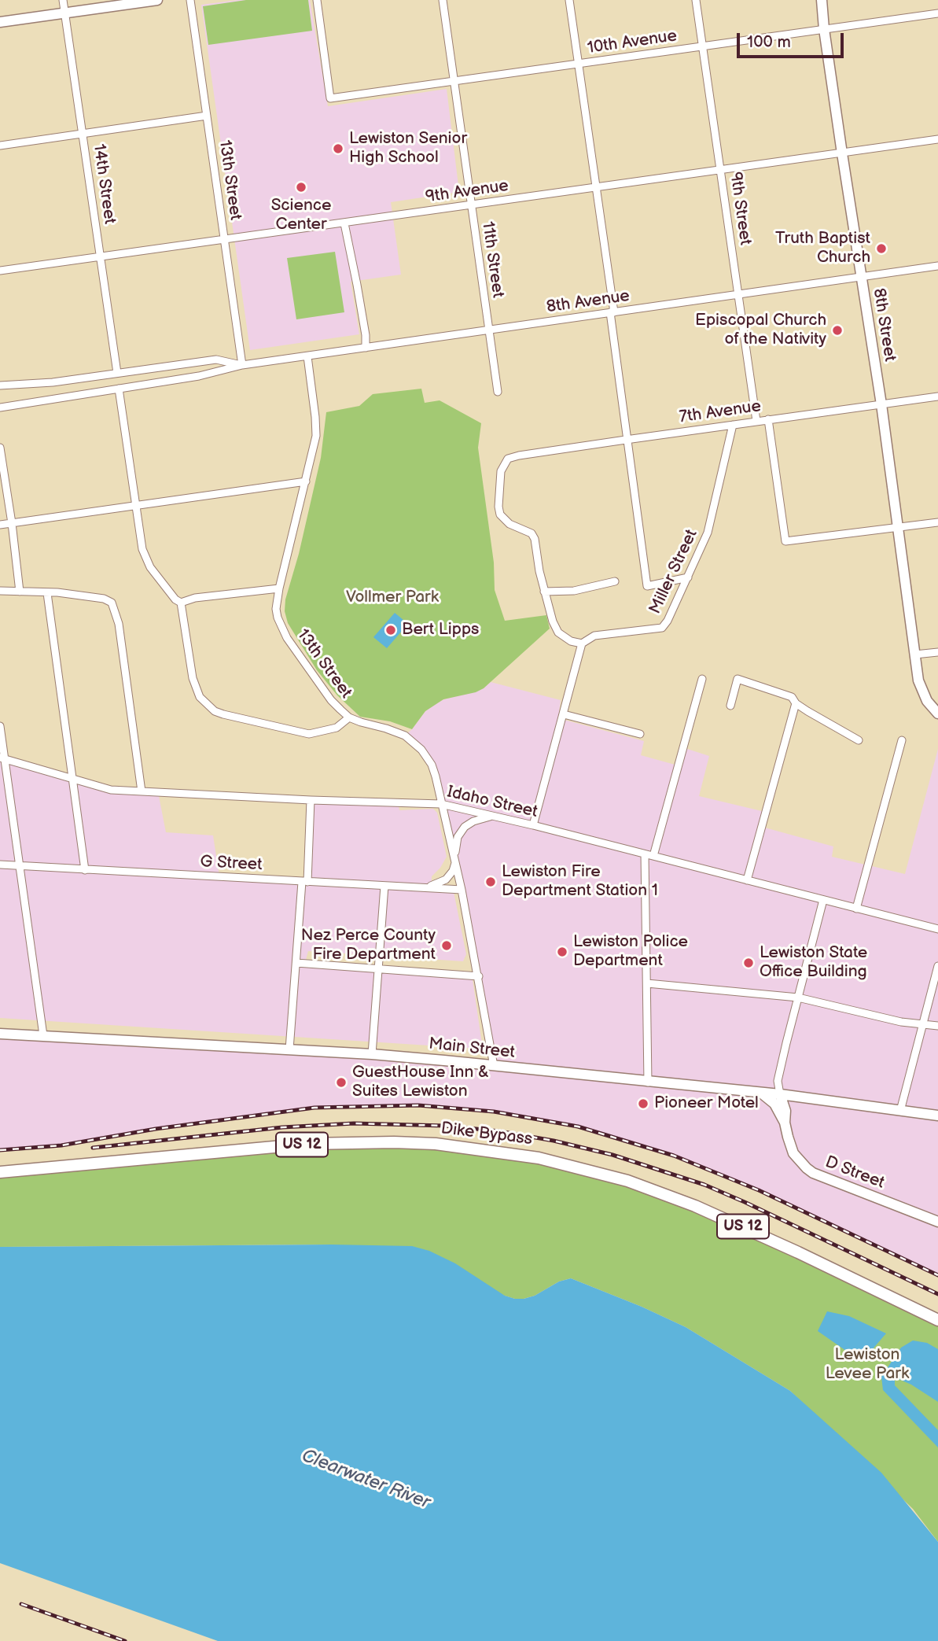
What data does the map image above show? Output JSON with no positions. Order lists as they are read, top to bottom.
{
  "streets": {
    "highway": ["Dike Bypass", "US 12"],
    "main road": ["8th Street", "Main Street", "D Street"],
    "street": [
      "10th Avenue",
      "13th Street",
      "14th Street",
      "9th Avenue",
      "9th Street",
      "11th Street",
      "8th Avenue",
      "7th Avenue",
      "Miller Street",
      "Idaho Street",
      "G Street"
    ]
  },
  "crossings": [
    ["10th Avenue", "9th Street"],
    ["10th Avenue", "11th Street"],
    ["10th Avenue", "8th Street"],
    ["13th Street", "9th Avenue"],
    ["13th Street", "8th Avenue"],
    ["13th Street", "Idaho Street"],
    ["13th Street", "G Street"],
    ["13th Street", "Main Street"],
    ["14th Street", "9th Avenue"],
    ["14th Street", "8th Avenue"],
    ["9th Avenue", "9th Street"],
    ["9th Avenue", "11th Street"],
    ["9th Avenue", "8th Street"],
    ["9th Street", "8th Avenue"],
    ["9th Street", "7th Avenue"],
    ["11th Street", "8th Avenue"],
    ["8th Avenue", "8th Street"],
    ["8th Street", "7th Avenue"],
    ["7th Avenue", "Miller Street"],
    ["Main Street", "D Street"]
  ],
  "water": ["Clearwater River"],
  "parks": ["Vollmer Park", "Lewiston Levee Park"],
  "places": [
    "Lewiston Senior High School",
    "Science Center",
    "Truth Baptist Church",
    "Episcopal Church of the Nativity",
    "Bert Lipps",
    "Lewiston Fire Department Station 1",
    "Nez Perce County Fire Department",
    "Lewiston Police Department",
    "Lewiston State Office Building",
    "GuestHouse Inn & Suites Lewiston",
    "Pioneer Motel"
  ],
  "scale_bar": "100 m"
}
